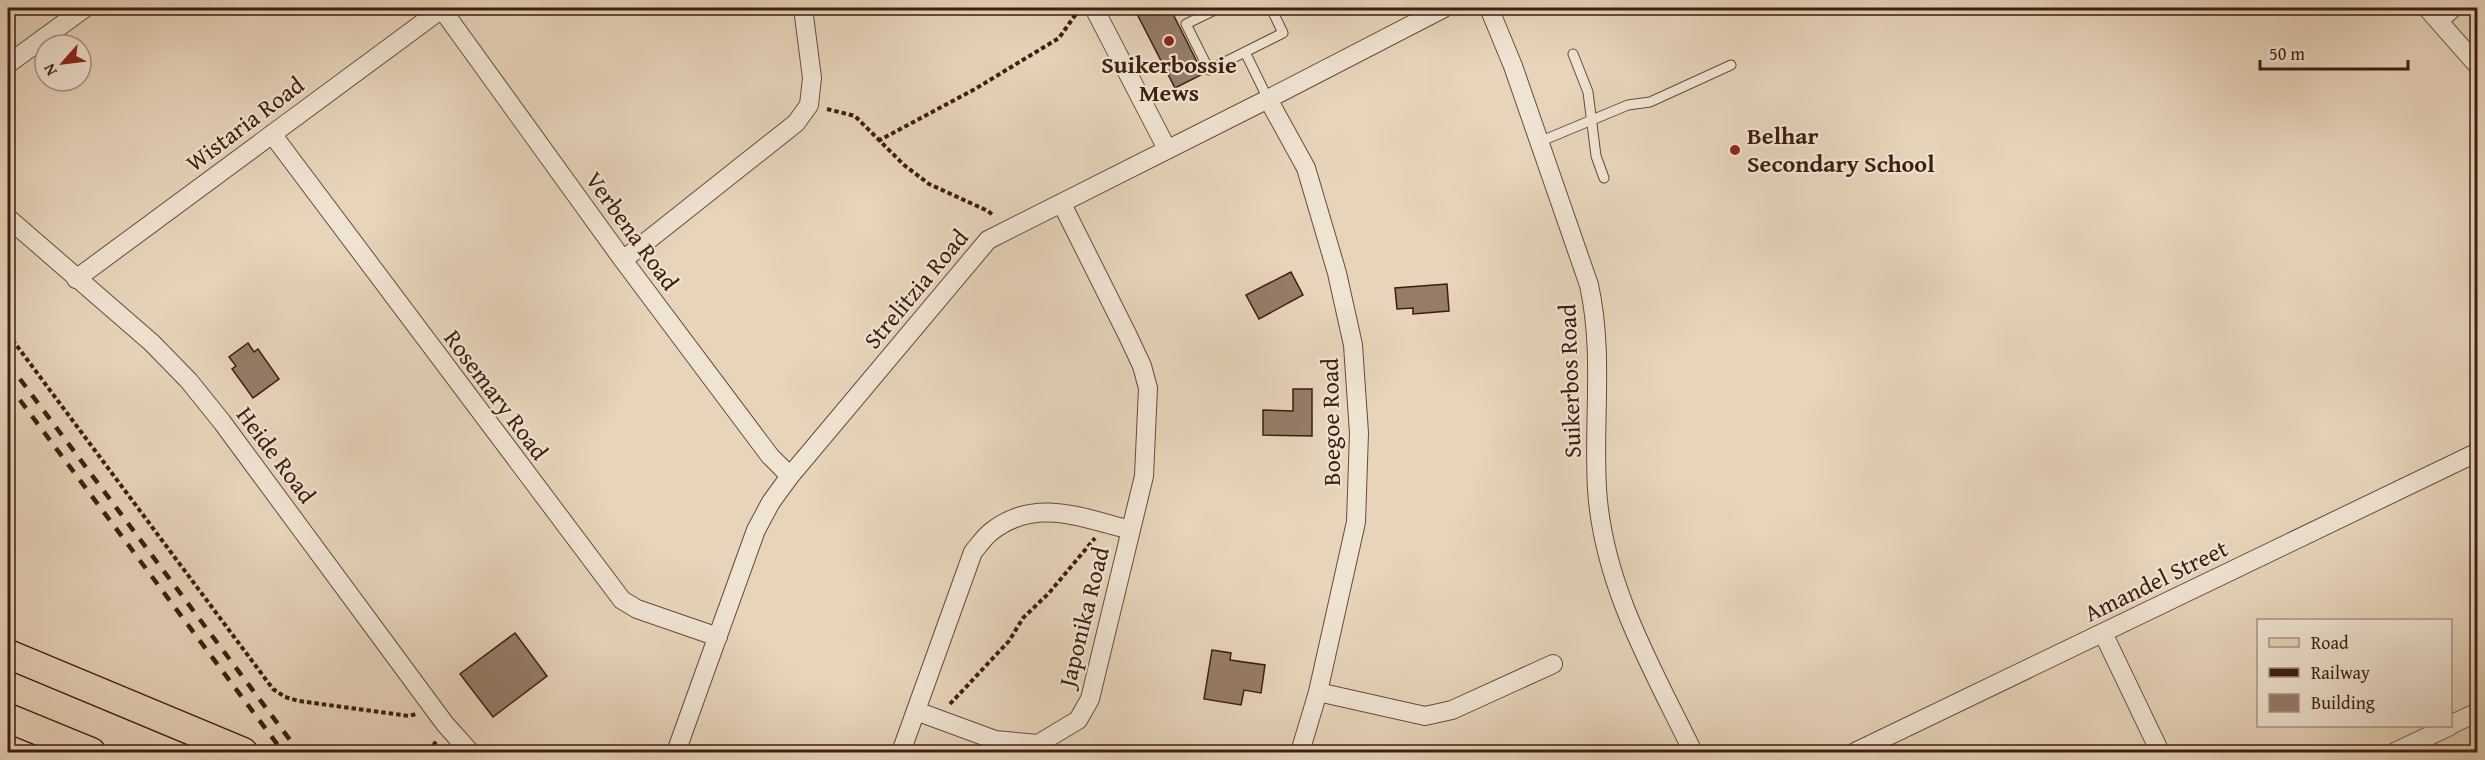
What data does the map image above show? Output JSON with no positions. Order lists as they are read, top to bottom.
{
  "streets": {
    "street": [
      "Wistaria Road",
      "Verbena Road",
      "Strelitzia Road",
      "Suikerbos Road",
      "Rosemary Road",
      "Boegoe Road",
      "Heide Road",
      "Amandel Street",
      "Japonika Road"
    ]
  },
  "crossings": [
    ["Wistaria Road", "Verbena Road"],
    ["Wistaria Road", "Rosemary Road"],
    ["Wistaria Road", "Heide Road"],
    ["Verbena Road", "Strelitzia Road"],
    ["Strelitzia Road", "Rosemary Road"],
    ["Strelitzia Road", "Boegoe Road"],
    ["Strelitzia Road", "Japonika Road"]
  ],
  "places": ["Suikerbossie Mews", "Belhar Secondary School"],
  "legend": ["Road", "Railway", "Building"],
  "scale_bar": "50 m",
  "north": "bottom left"
}
